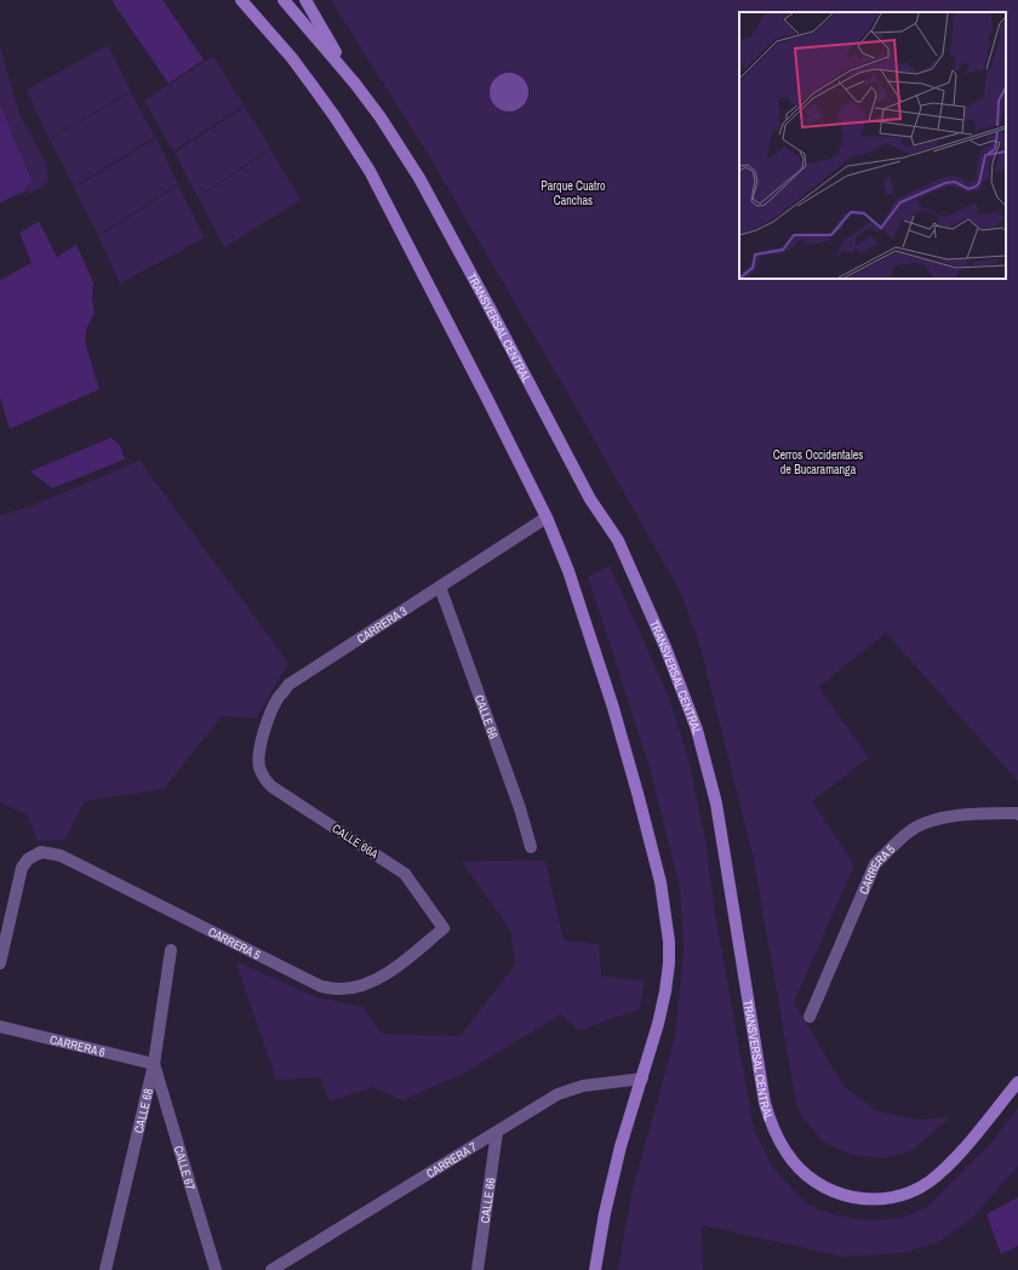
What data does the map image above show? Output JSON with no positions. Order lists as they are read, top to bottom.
{
  "streets": {
    "main road": ["TRANSVERSAL CENTRAL"],
    "street": [
      "CARRERA 3",
      "CALLE 66",
      "CALLE 66A",
      "CARRERA 5",
      "CARRERA 6",
      "CALLE 68",
      "CARRERA 7",
      "CALLE 67"
    ]
  },
  "crossings": [
    ["CARRERA 3", "CALLE 66"],
    ["CARRERA 3", "CALLE 66A"],
    ["CALLE 66", "CARRERA 7"],
    ["CALLE 66A", "CARRERA 5"],
    ["CARRERA 6", "CALLE 68"],
    ["CARRERA 6", "CALLE 67"],
    ["CALLE 68", "CALLE 67"]
  ],
  "parks": ["Parque Cuatro Canchas", "Cerros Occidentales de Bucaramanga"]
}
